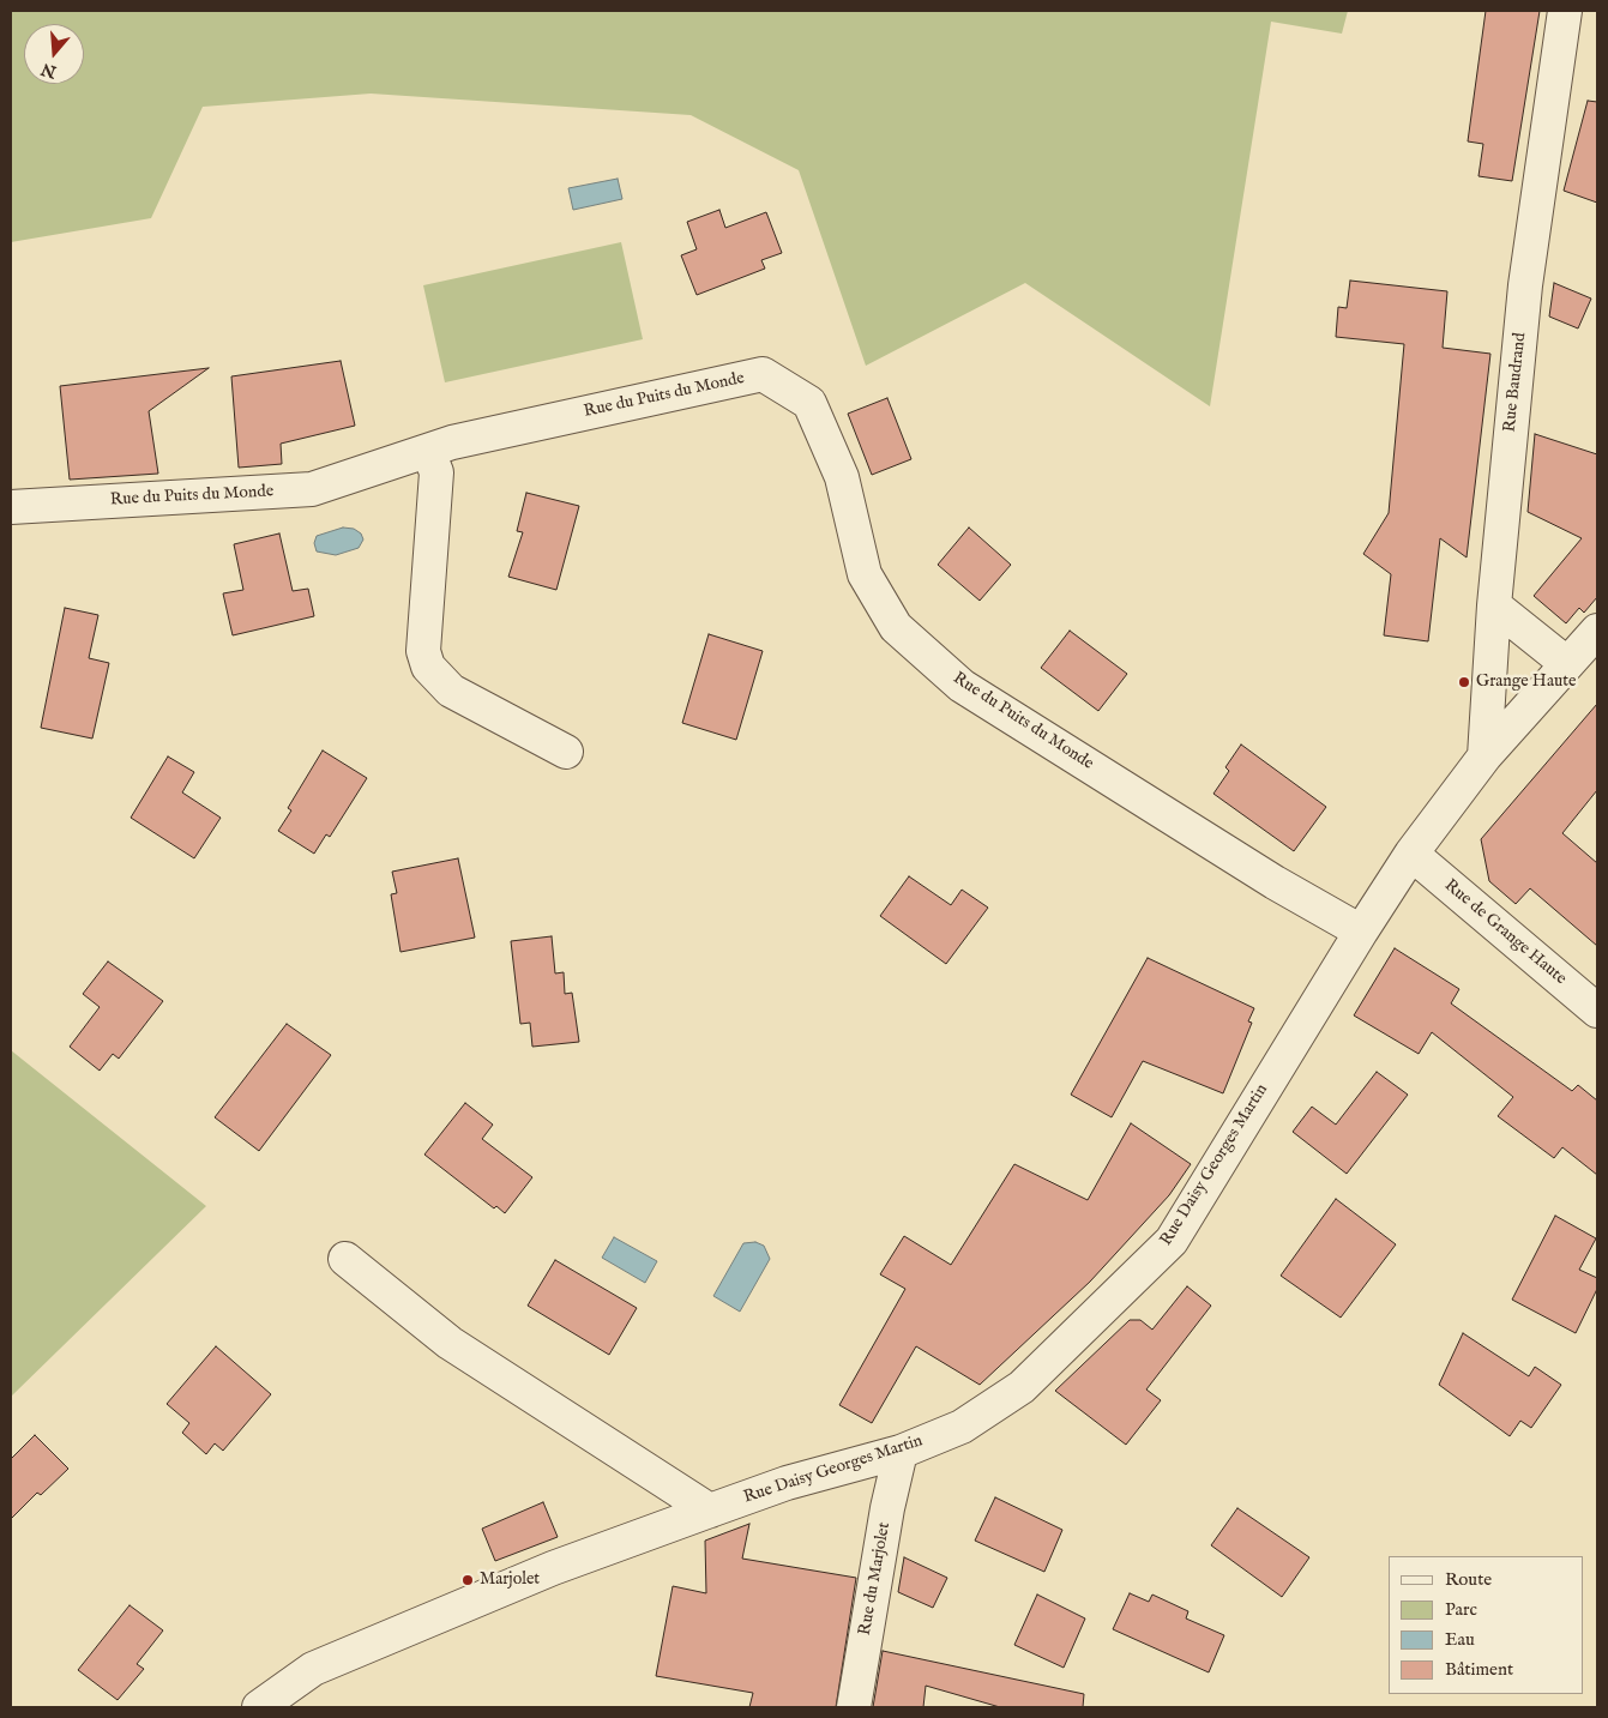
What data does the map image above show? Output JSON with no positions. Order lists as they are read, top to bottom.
{
  "streets": {
    "street": [
      "Rue Baudrand",
      "Rue du Puits du Monde",
      "Rue de Grange Haute",
      "Rue Daisy Georges Martin",
      "Rue du Marjolet"
    ]
  },
  "crossings": [
    ["Rue Baudrand", "Rue Daisy Georges Martin"],
    ["Rue du Puits du Monde", "Rue Daisy Georges Martin"],
    ["Rue de Grange Haute", "Rue Daisy Georges Martin"],
    ["Rue Daisy Georges Martin", "Rue du Marjolet"]
  ],
  "places": ["Grange Haute", "Marjolet"],
  "legend": [
    "Route",
    "Parc",
    "Eau",
    "Bâtiment"
  ],
  "north": "bottom"
}
